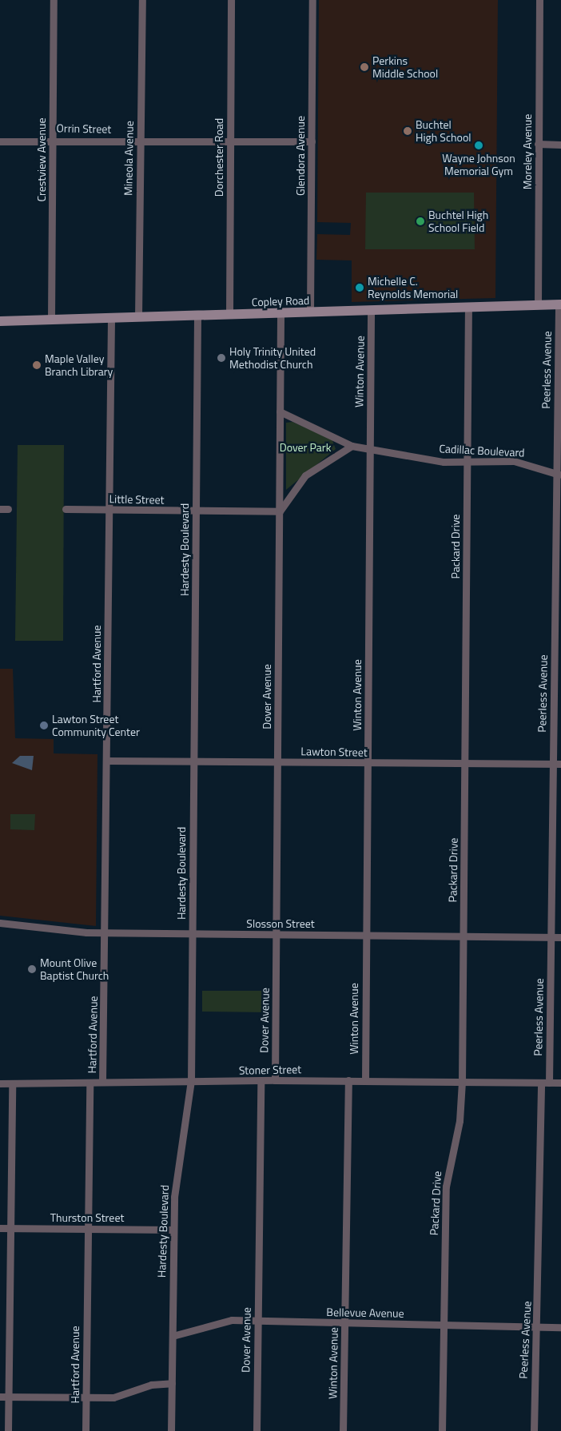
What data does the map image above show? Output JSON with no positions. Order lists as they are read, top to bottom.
{
  "streets": {
    "main road": ["Copley Road"],
    "street": [
      "Orrin Street",
      "Moreley Avenue",
      "Glendora Avenue",
      "Dorchester Road",
      "Mineola Avenue",
      "Crestview Avenue",
      "Peerless Avenue",
      "Winton Avenue",
      "Cadillac Boulevard",
      "Little Street",
      "Packard Drive",
      "Hardesty Boulevard",
      "Hartford Avenue",
      "Dover Avenue",
      "Lawton Street",
      "Slosson Street",
      "Stoner Street",
      "Thurston Street",
      "Bellevue Avenue"
    ]
  },
  "crossings": [
    ["Orrin Street", "Glendora Avenue"],
    ["Orrin Street", "Dorchester Road"],
    ["Orrin Street", "Mineola Avenue"],
    ["Orrin Street", "Crestview Avenue"],
    ["Moreley Avenue", "Copley Road"],
    ["Glendora Avenue", "Copley Road"],
    ["Dorchester Road", "Copley Road"],
    ["Mineola Avenue", "Copley Road"],
    ["Crestview Avenue", "Copley Road"],
    ["Copley Road", "Peerless Avenue"],
    ["Copley Road", "Winton Avenue"],
    ["Copley Road", "Packard Drive"],
    ["Copley Road", "Hardesty Boulevard"],
    ["Copley Road", "Hartford Avenue"],
    ["Copley Road", "Dover Avenue"],
    ["Peerless Avenue", "Cadillac Boulevard"],
    ["Peerless Avenue", "Lawton Street"],
    ["Peerless Avenue", "Slosson Street"],
    ["Peerless Avenue", "Stoner Street"],
    ["Peerless Avenue", "Bellevue Avenue"],
    ["Winton Avenue", "Cadillac Boulevard"],
    ["Winton Avenue", "Lawton Street"],
    ["Winton Avenue", "Slosson Street"],
    ["Winton Avenue", "Stoner Street"],
    ["Winton Avenue", "Bellevue Avenue"],
    ["Cadillac Boulevard", "Packard Drive"],
    ["Cadillac Boulevard", "Dover Avenue"],
    ["Little Street", "Hardesty Boulevard"],
    ["Little Street", "Hartford Avenue"],
    ["Little Street", "Dover Avenue"],
    ["Packard Drive", "Lawton Street"],
    ["Packard Drive", "Slosson Street"],
    ["Packard Drive", "Stoner Street"],
    ["Packard Drive", "Bellevue Avenue"],
    ["Hardesty Boulevard", "Lawton Street"],
    ["Hardesty Boulevard", "Slosson Street"],
    ["Hardesty Boulevard", "Stoner Street"],
    ["Hardesty Boulevard", "Thurston Street"],
    ["Hardesty Boulevard", "Bellevue Avenue"],
    ["Hartford Avenue", "Lawton Street"],
    ["Hartford Avenue", "Slosson Street"],
    ["Hartford Avenue", "Stoner Street"],
    ["Hartford Avenue", "Thurston Street"],
    ["Dover Avenue", "Lawton Street"],
    ["Dover Avenue", "Slosson Street"],
    ["Dover Avenue", "Stoner Street"],
    ["Dover Avenue", "Bellevue Avenue"]
  ],
  "parks": ["Dover Park"],
  "places": [
    "Perkins Middle School",
    "Buchtel High School",
    "Wayne Johnson Memorial Gym",
    "Buchtel High School Field",
    "Michelle C. Reynolds Memorial",
    "Holy Trinity United Methodist Church",
    "Maple Valley Branch Library",
    "Lawton Street Community Center",
    "Mount Olive Baptist Church"
  ]
}
